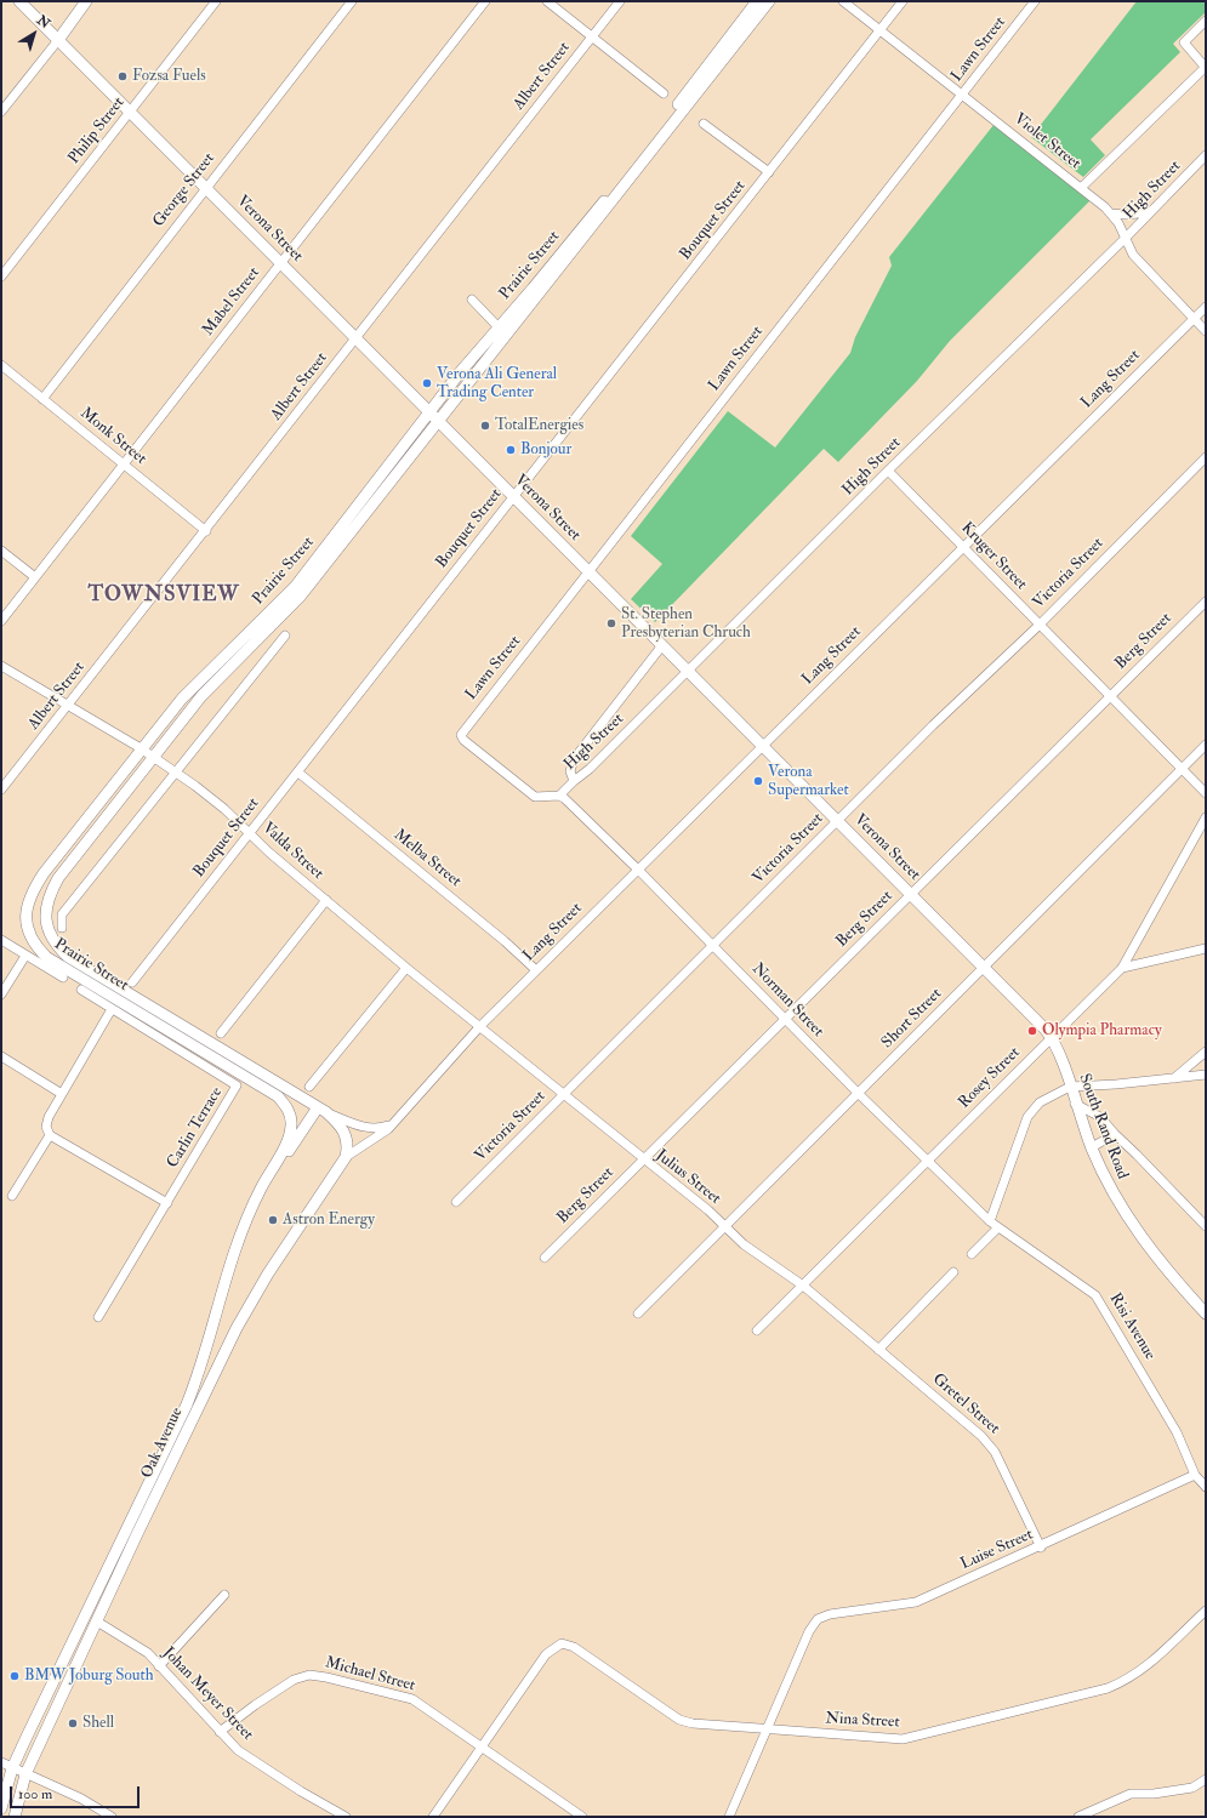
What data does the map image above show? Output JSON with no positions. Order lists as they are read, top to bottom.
{
  "streets": {
    "main road": [
      "Verona Street",
      "Prairie Street",
      "South Rand Road",
      "Oak Avenue"
    ],
    "street": [
      "Lawn Street",
      "Albert Street",
      "Philip Street",
      "Violet Street",
      "George Street",
      "High Street",
      "Bouquet Street",
      "Mabel Street",
      "Lang Street",
      "Monk Street",
      "Kruger Street",
      "Victoria Street",
      "Berg Street",
      "Valda Street",
      "Melba Street",
      "Norman Street",
      "Short Street",
      "Rosey Street",
      "Carlin Terrace",
      "Julius Street",
      "Risi Avenue",
      "Gretel Street",
      "Luise Street",
      "Michael Street",
      "Johan Meyer Street",
      "Nina Street"
    ]
  },
  "crossings": [
    ["Lawn Street", "Violet Street"],
    ["Lawn Street", "High Street"],
    ["Lawn Street", "Verona Street"],
    ["Lawn Street", "Norman Street"],
    ["Albert Street", "Verona Street"],
    ["Albert Street", "Monk Street"],
    ["Albert Street", "Valda Street"],
    ["Philip Street", "Verona Street"],
    ["Violet Street", "High Street"],
    ["Violet Street", "Bouquet Street"],
    ["Violet Street", "Lang Street"],
    ["George Street", "Verona Street"],
    ["George Street", "Monk Street"],
    ["High Street", "Verona Street"],
    ["High Street", "Kruger Street"],
    ["High Street", "Norman Street"],
    ["Bouquet Street", "Verona Street"],
    ["Bouquet Street", "Valda Street"],
    ["Bouquet Street", "Melba Street"],
    ["Verona Street", "Prairie Street"],
    ["Verona Street", "Mabel Street"],
    ["Verona Street", "Lang Street"],
    ["Verona Street", "Victoria Street"],
    ["Verona Street", "Berg Street"],
    ["Verona Street", "Short Street"],
    ["Verona Street", "Rosey Street"],
    ["Verona Street", "South Rand Road"],
    ["Prairie Street", "Lang Street"],
    ["Prairie Street", "Valda Street"],
    ["Prairie Street", "Oak Avenue"],
    ["Mabel Street", "Monk Street"],
    ["Lang Street", "Kruger Street"],
    ["Lang Street", "Valda Street"],
    ["Lang Street", "Melba Street"],
    ["Lang Street", "Norman Street"],
    ["Lang Street", "Julius Street"],
    ["Lang Street", "Oak Avenue"],
    ["Kruger Street", "Victoria Street"],
    ["Kruger Street", "Berg Street"],
    ["Kruger Street", "Short Street"],
    ["Victoria Street", "Norman Street"],
    ["Victoria Street", "Julius Street"],
    ["Berg Street", "Norman Street"],
    ["Berg Street", "Julius Street"],
    ["Valda Street", "Julius Street"],
    ["Norman Street", "Short Street"],
    ["Norman Street", "Rosey Street"],
    ["Norman Street", "Risi Avenue"],
    ["Short Street", "Julius Street"],
    ["Rosey Street", "South Rand Road"],
    ["Rosey Street", "Julius Street"],
    ["Julius Street", "Gretel Street"],
    ["Risi Avenue", "Luise Street"],
    ["Gretel Street", "Luise Street"],
    ["Oak Avenue", "Johan Meyer Street"],
    ["Luise Street", "Nina Street"],
    ["Michael Street", "Johan Meyer Street"],
    ["Michael Street", "Nina Street"]
  ],
  "districts": ["TOWNSVIEW"],
  "places": [
    "Fozsa Fuels",
    "Verona Ali General Trading Center",
    "TotalEnergies",
    "Bonjour",
    "St. Stephen Presbyterian Chruch",
    "Verona Supermarket",
    "Olympia Pharmacy",
    "Astron Energy",
    "BMW Joburg South",
    "Shell"
  ],
  "scale_bar": "100 m",
  "north": "top right"
}
